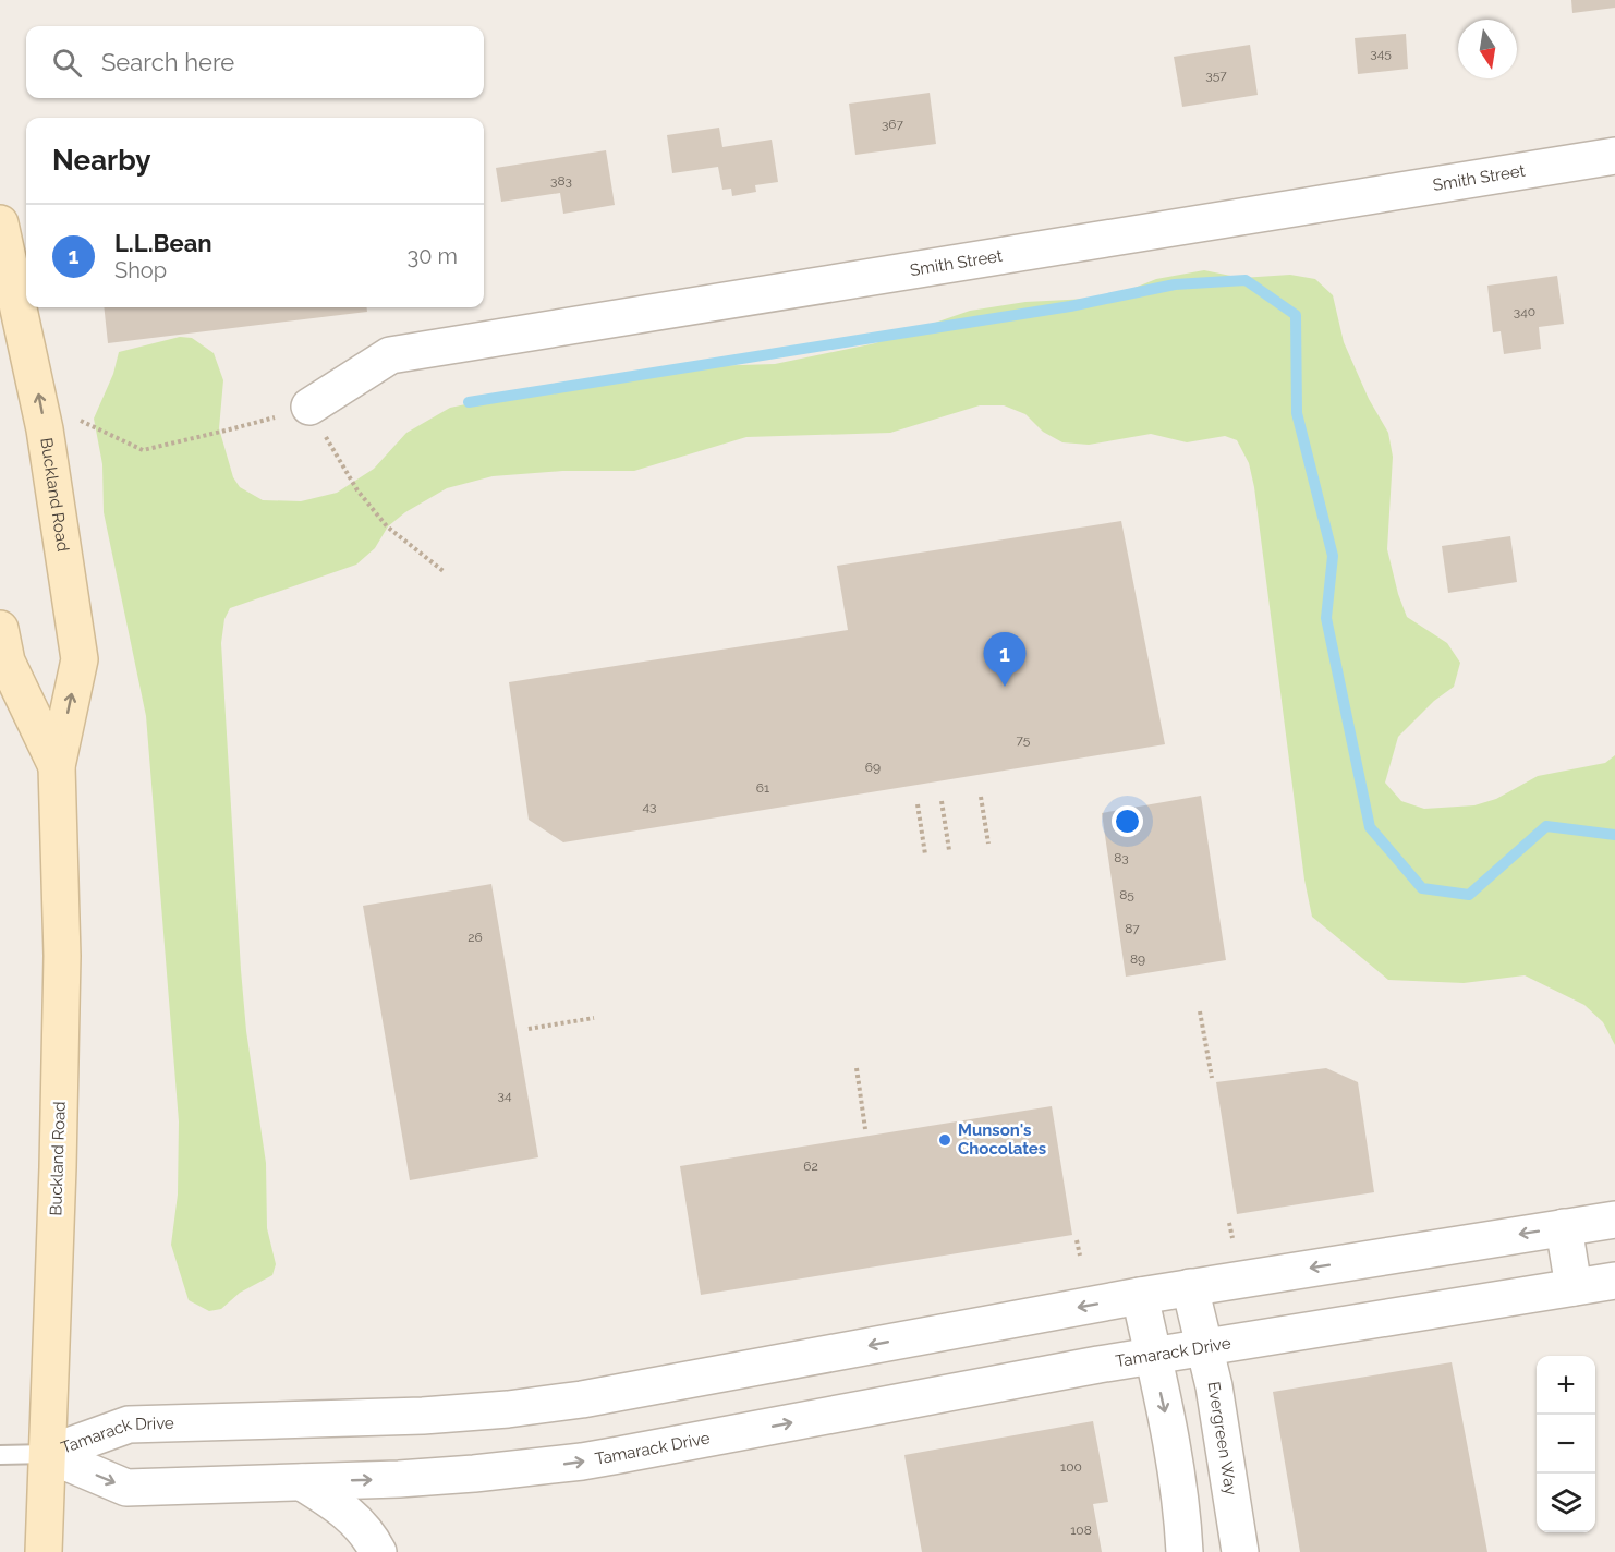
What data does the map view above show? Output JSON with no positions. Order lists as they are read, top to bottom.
{
  "streets": {
    "main road": ["Buckland Road"],
    "street": ["Smith Street", "Tamarack Drive", "Evergreen Way"]
  },
  "crossings": [
    ["Buckland Road", "Tamarack Drive"],
    ["Tamarack Drive", "Evergreen Way"]
  ],
  "one_way": ["Buckland Road"],
  "places": ["Munson's Chocolates"],
  "house_numbers": [
    "345",
    "357",
    "367",
    "383",
    "340",
    "75",
    "69",
    "61",
    "43",
    "83",
    "85",
    "87",
    "26",
    "89",
    "34",
    "62",
    "100",
    "108"
  ],
  "north": "bottom",
  "page": {
    "search": "Search here",
    "heading": "Nearby",
    "list": [
      {
        "mark": "1",
        "name": "L.L.Bean",
        "note": "Shop",
        "value": "30 m"
      }
    ],
    "pins": "1",
    "map_buttons": ["+", "−"]
  }
}
